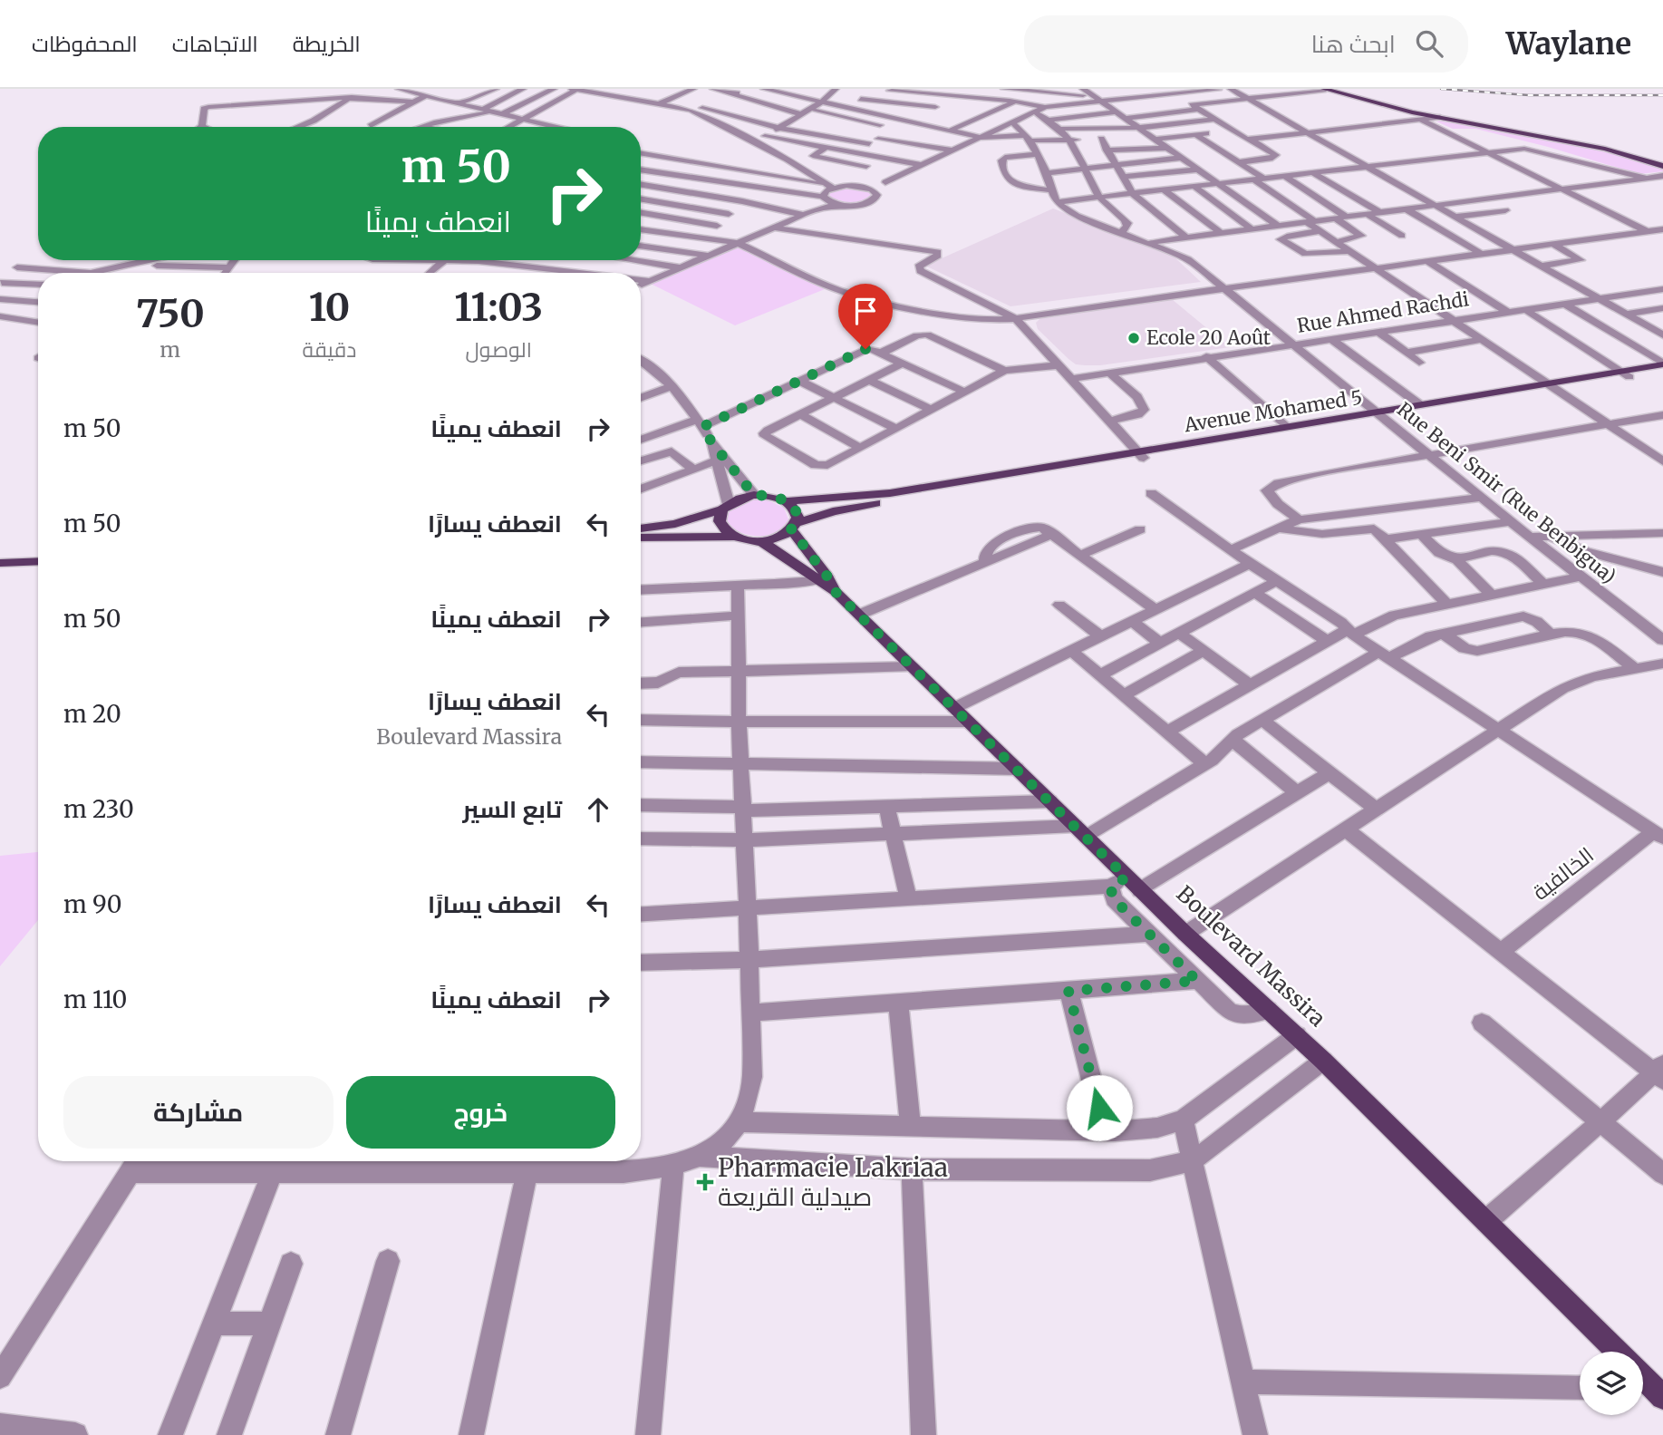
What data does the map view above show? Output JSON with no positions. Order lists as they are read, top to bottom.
{
  "streets": {
    "main road": ["Avenue Mohamed 5", "Boulevard Massira"],
    "street": ["Rue Ahmed Rachdi", "Rue Beni Smir (Rue Benbigua)", "الخالفية"]
  },
  "crossings": [
    ["Rue Ahmed Rachdi", "Rue Beni Smir (Rue Benbigua)"],
    ["Avenue Mohamed 5", "Rue Beni Smir (Rue Benbigua)"]
  ],
  "places": {
    "other": ["Ecole 20 Août"],
    "health": ["Pharmacie Lakriaa صيدلية القريعة"]
  },
  "page": {
    "header": "Waylane",
    "search": "ابحث هنا",
    "nav": ["الخريطة", "الاتجاهات", "المحفوظات"],
    "turn": ["50 m", "انعطف يمينًا"],
    "eta": [
      "11:03",
      "الوصول",
      "10",
      "دقيقة",
      "750",
      "m"
    ],
    "list": [
      {
        "name": "انعطف يمينًا",
        "value": "50 m"
      },
      {
        "name": "انعطف يسارًا",
        "value": "50 m"
      },
      {
        "name": "انعطف يمينًا",
        "value": "50 m"
      },
      {
        "name": "انعطف يسارًا",
        "note": "Boulevard Massira",
        "value": "20 m"
      },
      {
        "name": "تابع السير",
        "value": "230 m"
      },
      {
        "name": "انعطف يسارًا",
        "value": "90 m"
      },
      {
        "name": "انعطف يمينًا",
        "value": "110 m"
      }
    ],
    "buttons": ["خروج", "مشاركة"]
  }
}
